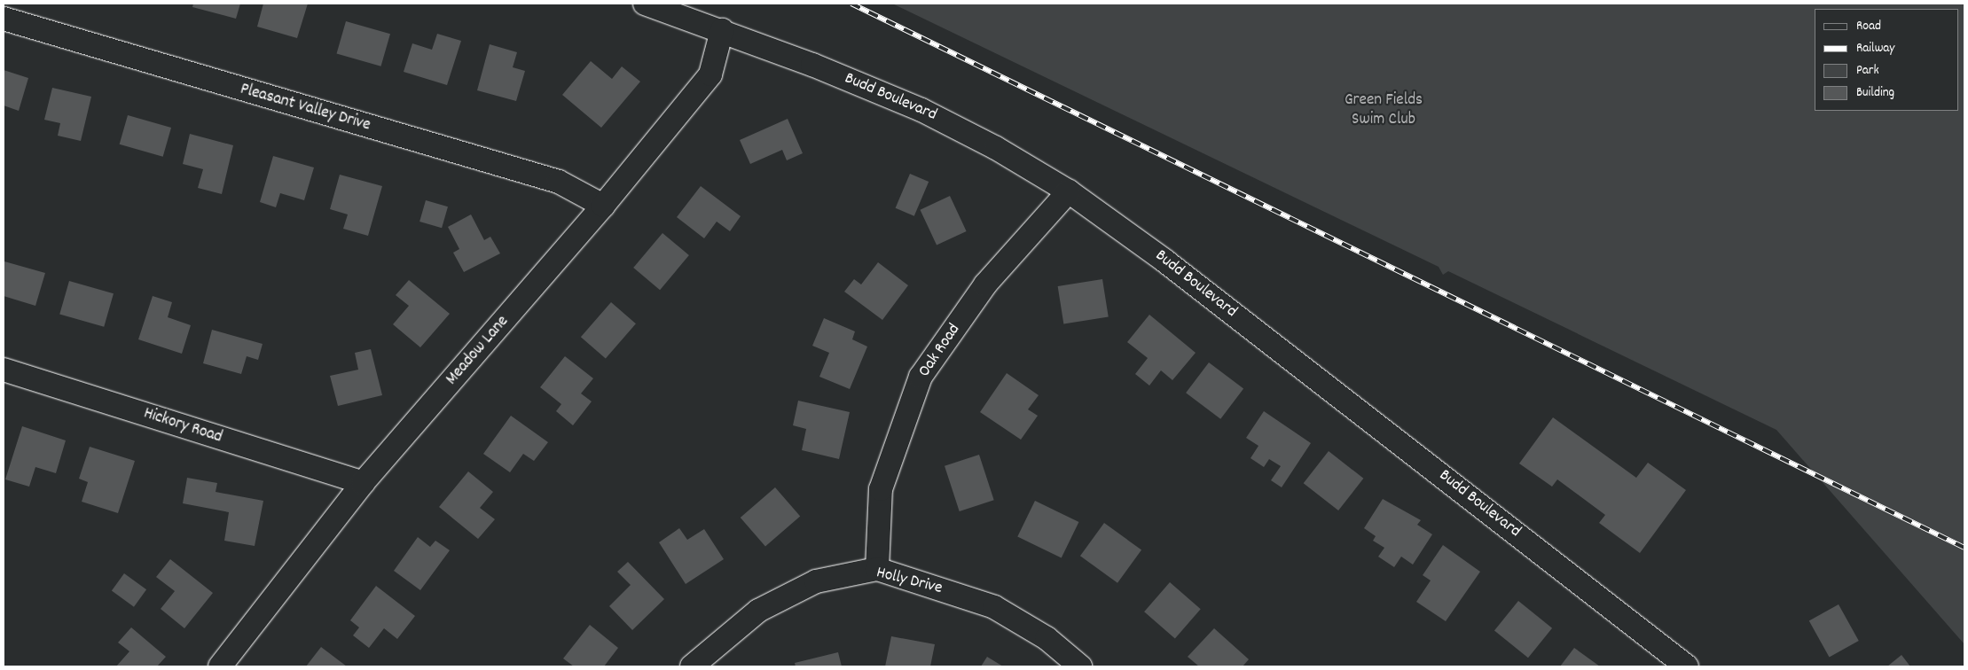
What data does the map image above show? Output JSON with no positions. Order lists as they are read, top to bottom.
{
  "streets": {
    "street": [
      "Budd Boulevard",
      "Pleasant Valley Drive",
      "Meadow Lane",
      "Oak Road",
      "Hickory Road",
      "Holly Drive"
    ]
  },
  "crossings": [
    ["Budd Boulevard", "Meadow Lane"],
    ["Budd Boulevard", "Oak Road"],
    ["Pleasant Valley Drive", "Meadow Lane"],
    ["Meadow Lane", "Hickory Road"],
    ["Oak Road", "Holly Drive"]
  ],
  "parks": ["Green Fields Swim Club"],
  "legend": [
    "Road",
    "Railway",
    "Park",
    "Building"
  ]
}
